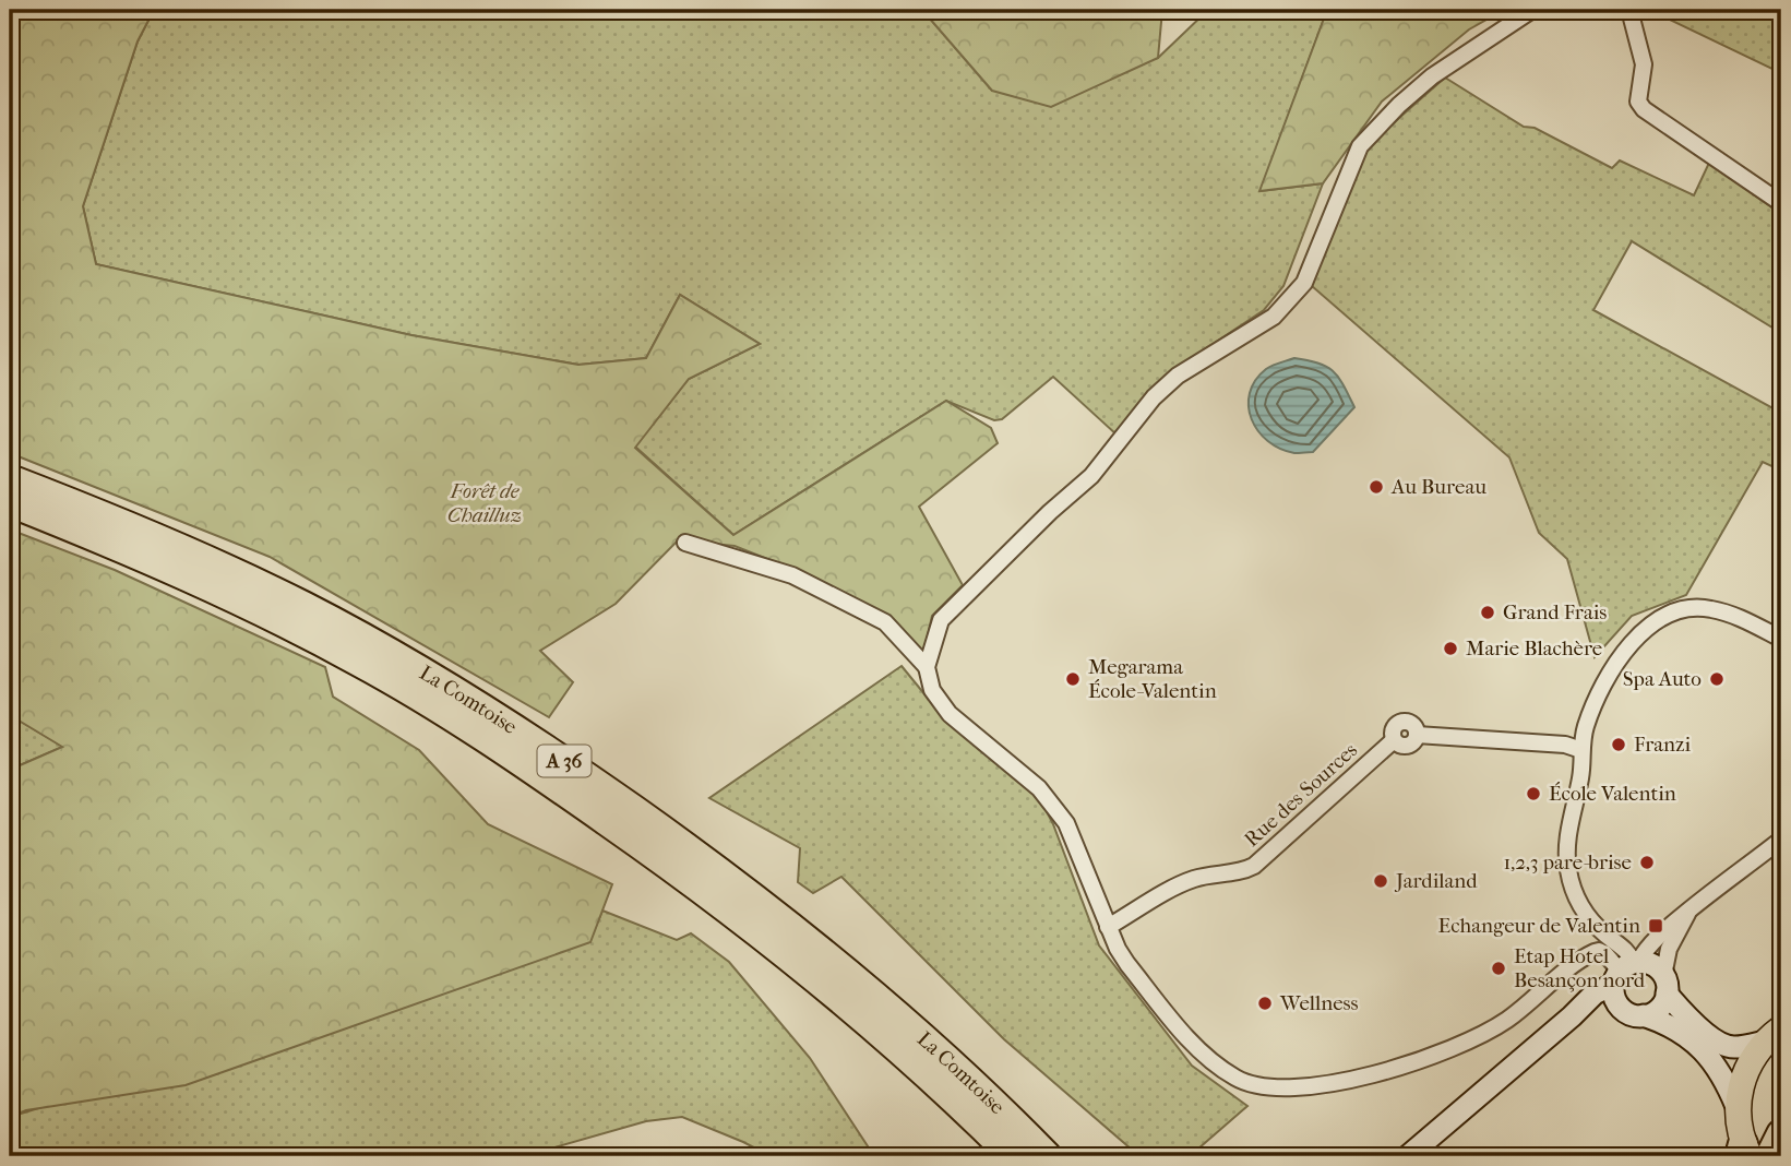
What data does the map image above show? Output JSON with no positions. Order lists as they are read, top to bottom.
{
  "streets": {
    "highway": ["La Comtoise", "A 36"],
    "street": ["Rue des Sources"]
  },
  "parks": ["Forêt de Chailluz"],
  "places": {
    "other": [
      "Au Bureau",
      "Grand Frais",
      "Marie Blachère",
      "Megarama École-Valentin",
      "Spa Auto",
      "Franzi",
      "École Valentin",
      "1,2,3 pare-brise",
      "Jardiland",
      "Etap Hotel Besançon nord",
      "Wellness"
    ],
    "transit": ["Echangeur de Valentin"]
  }
}
